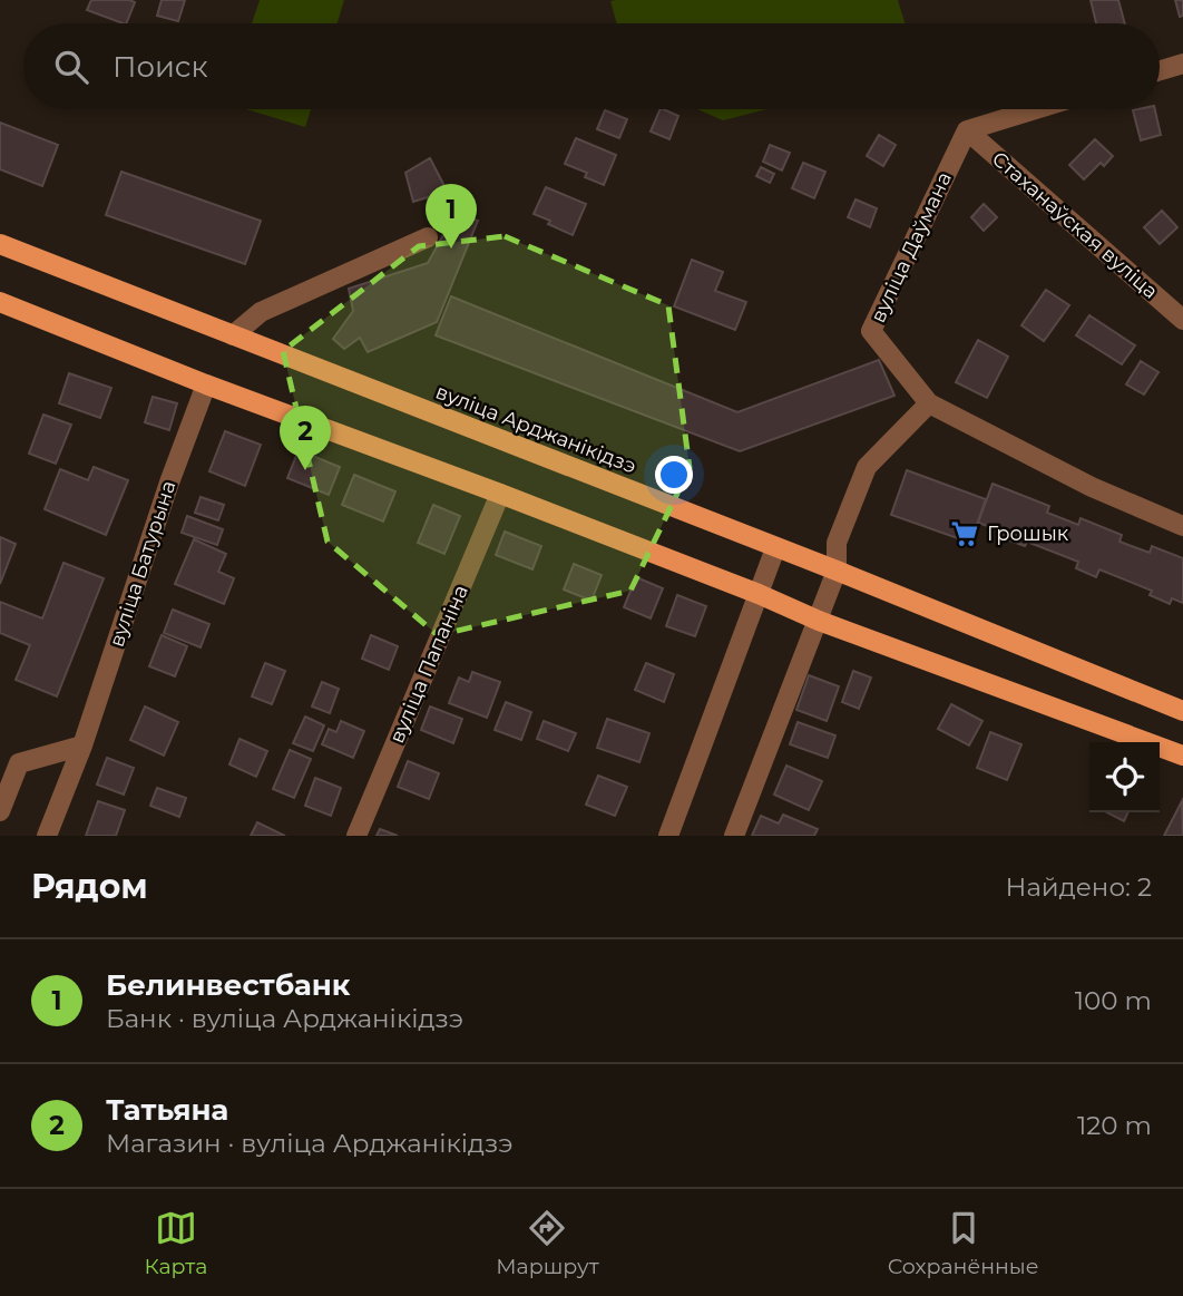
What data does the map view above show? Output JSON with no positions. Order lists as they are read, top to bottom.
{
  "streets": {
    "main road": ["вуліца Арджанікідзэ"],
    "street": [
      "Стаханаўская вуліца",
      "вуліца Даўмана",
      "вуліца Батурына",
      "вуліца Папаніна"
    ]
  },
  "crossings": [
    ["Стаханаўская вуліца", "вуліца Даўмана"]
  ],
  "places": {
    "supermarket": ["Грошык"]
  },
  "page": {
    "search": "Поиск",
    "pins": ["1", "2"],
    "heading": ["Рядом", "Найдено: 2"],
    "list": [
      {
        "mark": "1",
        "name": "Белинвестбанк",
        "note": "Банк · вуліца Арджанікідзэ",
        "value": "100 m"
      },
      {
        "mark": "2",
        "name": "Татьяна",
        "note": "Магазин · вуліца Арджанікідзэ",
        "value": "120 m"
      }
    ],
    "nav": ["Карта", "Маршрут", "Сохранённые"]
  }
}
